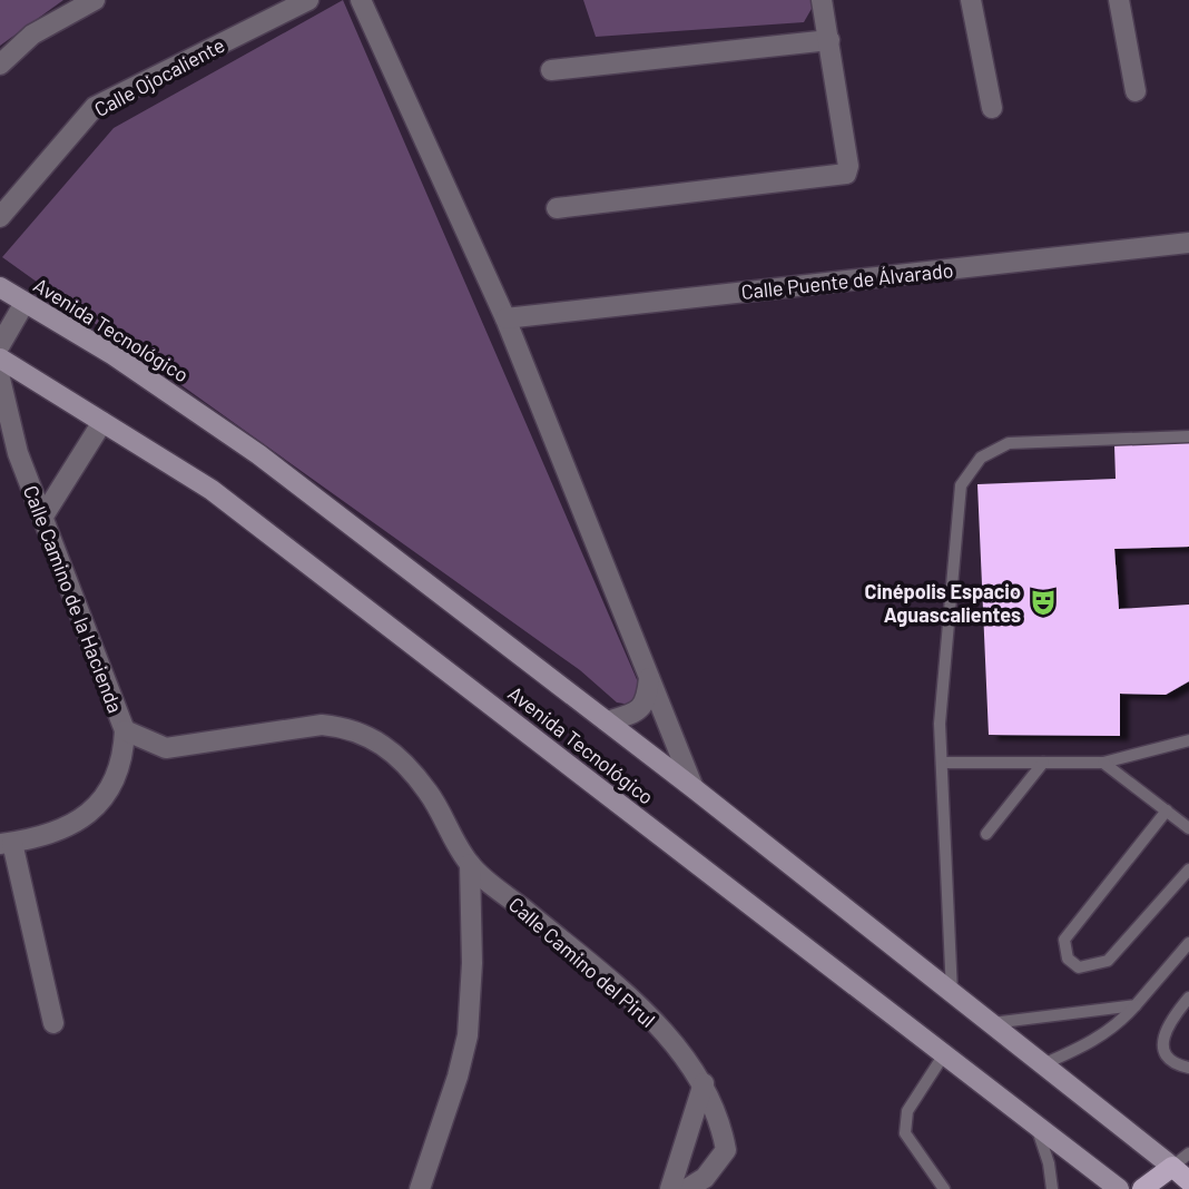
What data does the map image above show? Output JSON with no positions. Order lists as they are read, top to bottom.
{
  "streets": {
    "main road": ["Avenida Tecnológico"],
    "street": [
      "Calle Ojocaliente",
      "Calle Puente de Álvarado",
      "Calle Camino de la Hacienda",
      "Calle Camino del Pirul"
    ]
  },
  "crossings": [
    ["Calle Puente de Álvarado", "Avenida Tecnológico"],
    ["Calle Camino de la Hacienda", "Calle Camino del Pirul"]
  ],
  "places": {
    "theatre": ["Cinépolis Espacio Aguascalientes"]
  }
}
